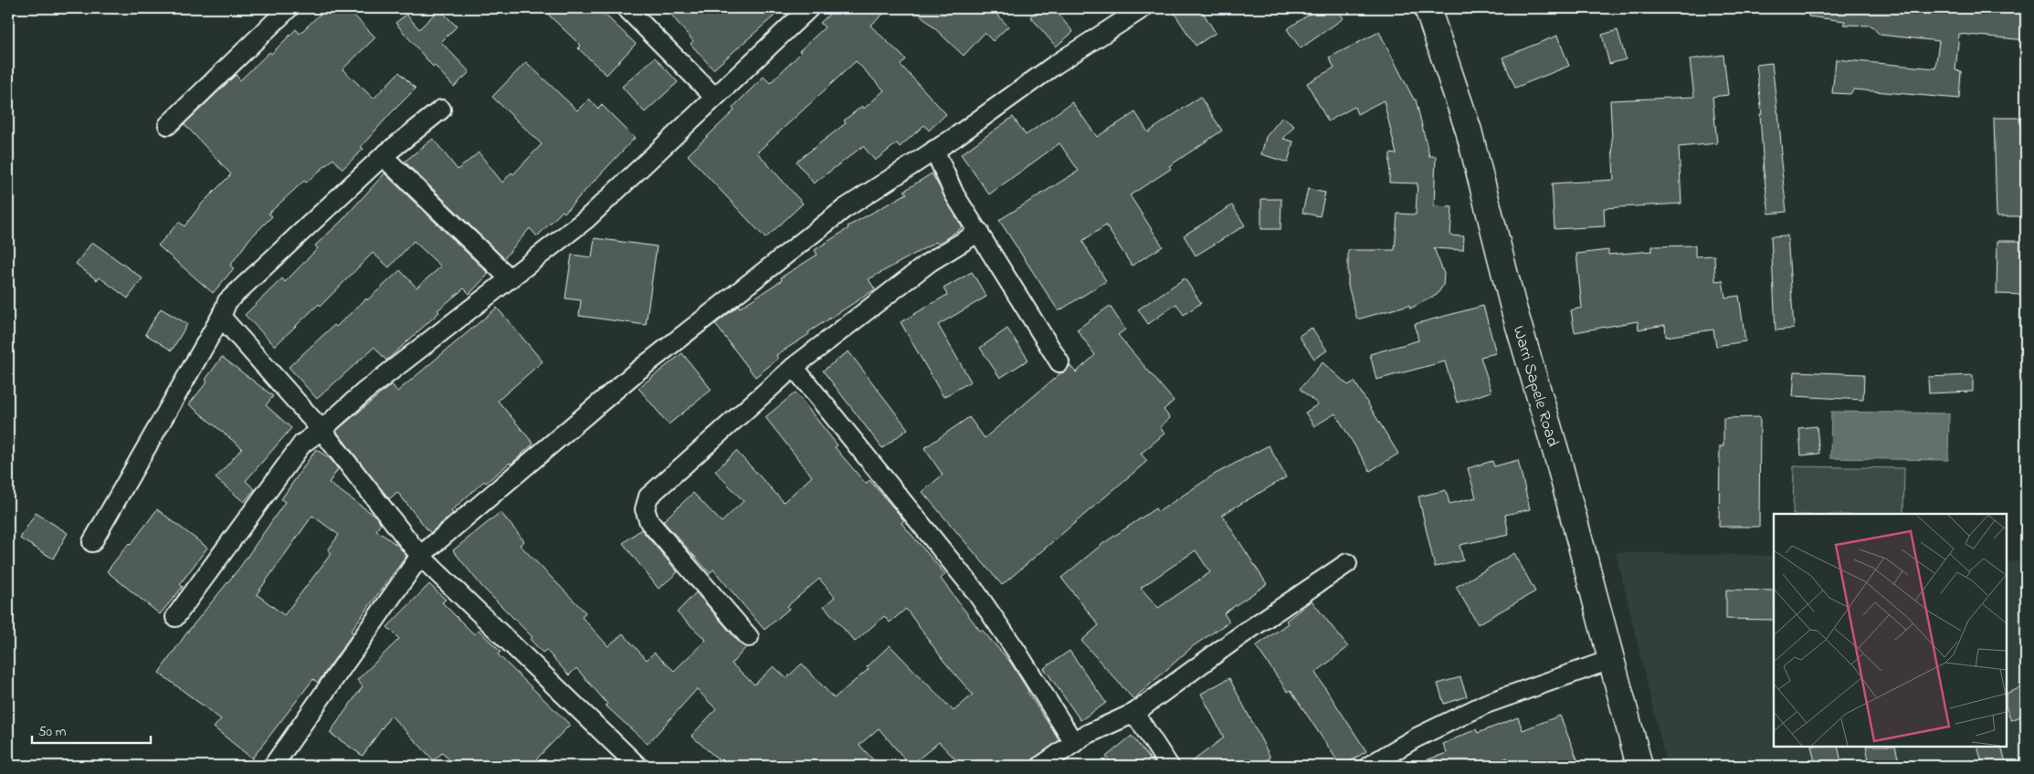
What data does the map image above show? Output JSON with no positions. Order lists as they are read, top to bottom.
{
  "streets": {
    "highway": ["Warri Sapele Road"]
  },
  "scale_bar": "50 m"
}
